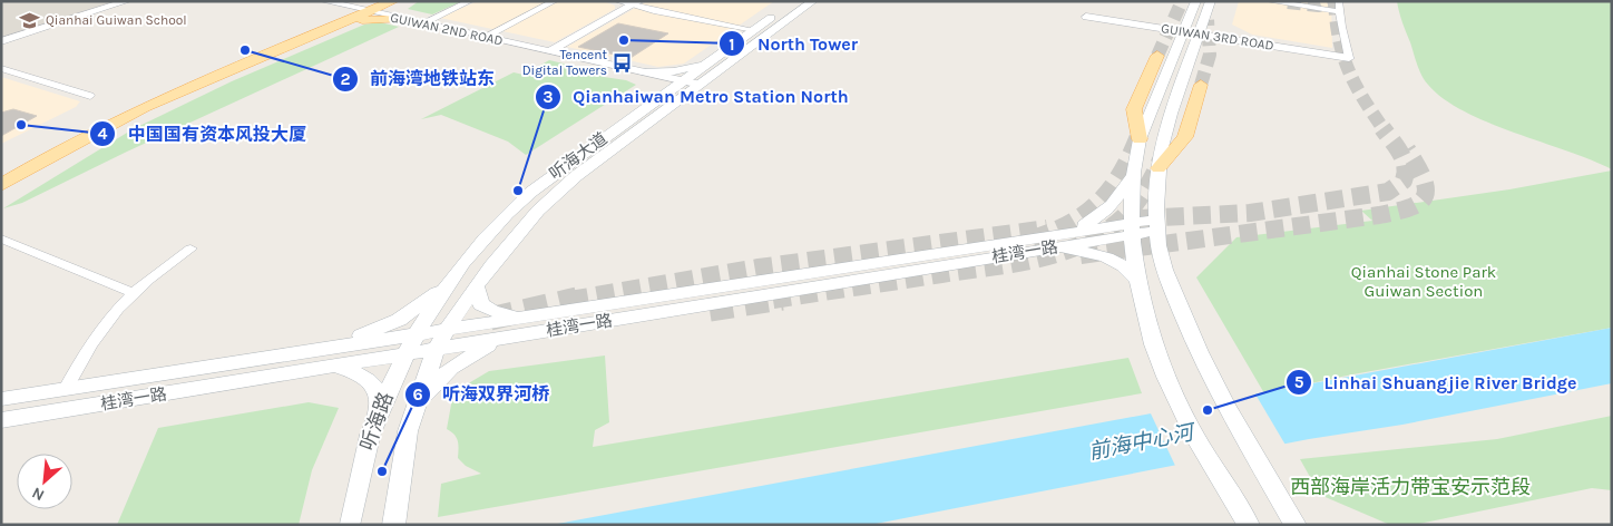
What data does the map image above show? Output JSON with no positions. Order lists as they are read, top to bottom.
{
  "streets": {
    "main road": ["听海大道", "桂湾一路", "听海路"],
    "street": ["GUIWAN 2ND ROAD", "GUIWAN 3RD ROAD"]
  },
  "crossings": [
    ["GUIWAN 2ND ROAD", "听海大道"],
    ["听海大道", "桂湾一路"],
    ["听海大道", "听海路"],
    ["桂湾一路", "听海路"]
  ],
  "water": ["前海中心河"],
  "parks": ["Qianhai Stone Park Guiwan Section", "西部海岸活力带宝安示范段"],
  "places": {
    "school or university": ["Qianhai Guiwan School"],
    "other": [
      "North Tower",
      "前海湾地铁站东",
      "中国国有资本风投大厦",
      "Qianhaiwan Metro Station North",
      "Linhai Shuangjie River Bridge",
      "听海双界河桥"
    ],
    "bus stop": ["Tencent Digital Towers"]
  },
  "north": "bottom left"
}
